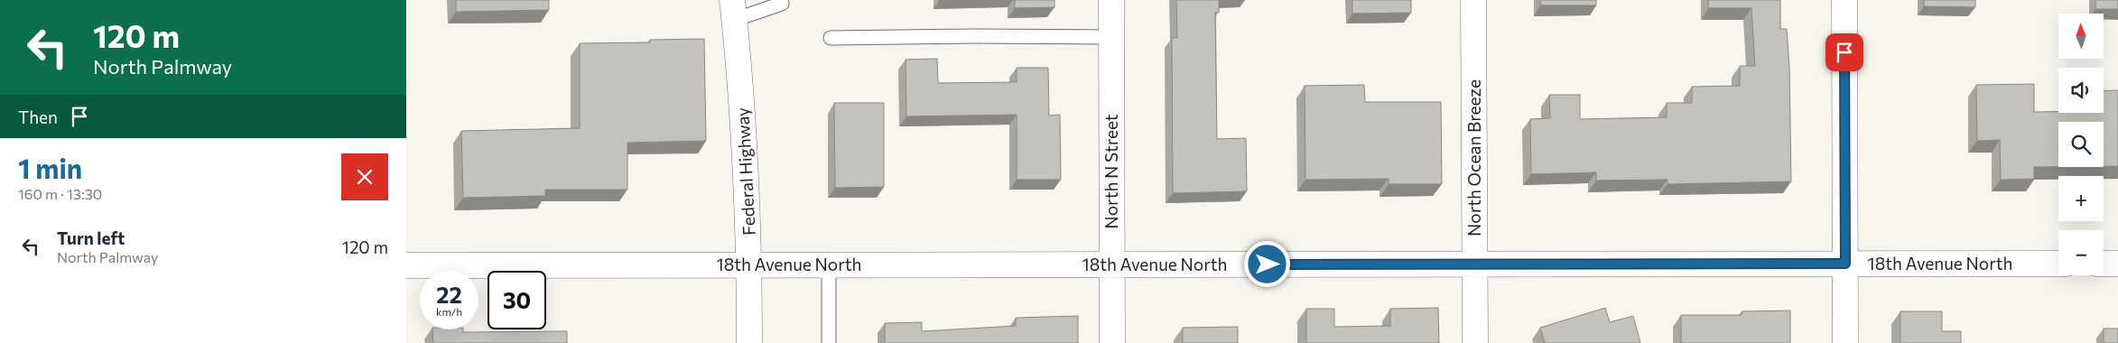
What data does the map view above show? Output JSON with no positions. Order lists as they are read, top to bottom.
{
  "streets": {
    "street": [
      "North Ocean Breeze",
      "Federal Highway",
      "North N Street",
      "18th Avenue North"
    ]
  },
  "crossings": [
    ["North Ocean Breeze", "18th Avenue North"],
    ["Federal Highway", "18th Avenue North"],
    ["North N Street", "18th Avenue North"]
  ],
  "north": "top",
  "page": {
    "turn": ["120 m", "North Palmway"],
    "map_buttons": ["+", "−"],
    "then": "Then",
    "heading": ["1 min", "160 m · 13:30"],
    "list": [
      {
        "name": "Turn left",
        "note": "North Palmway",
        "value": "120 m"
      }
    ],
    "speed": "22 km/h",
    "limit": "30"
  }
}
